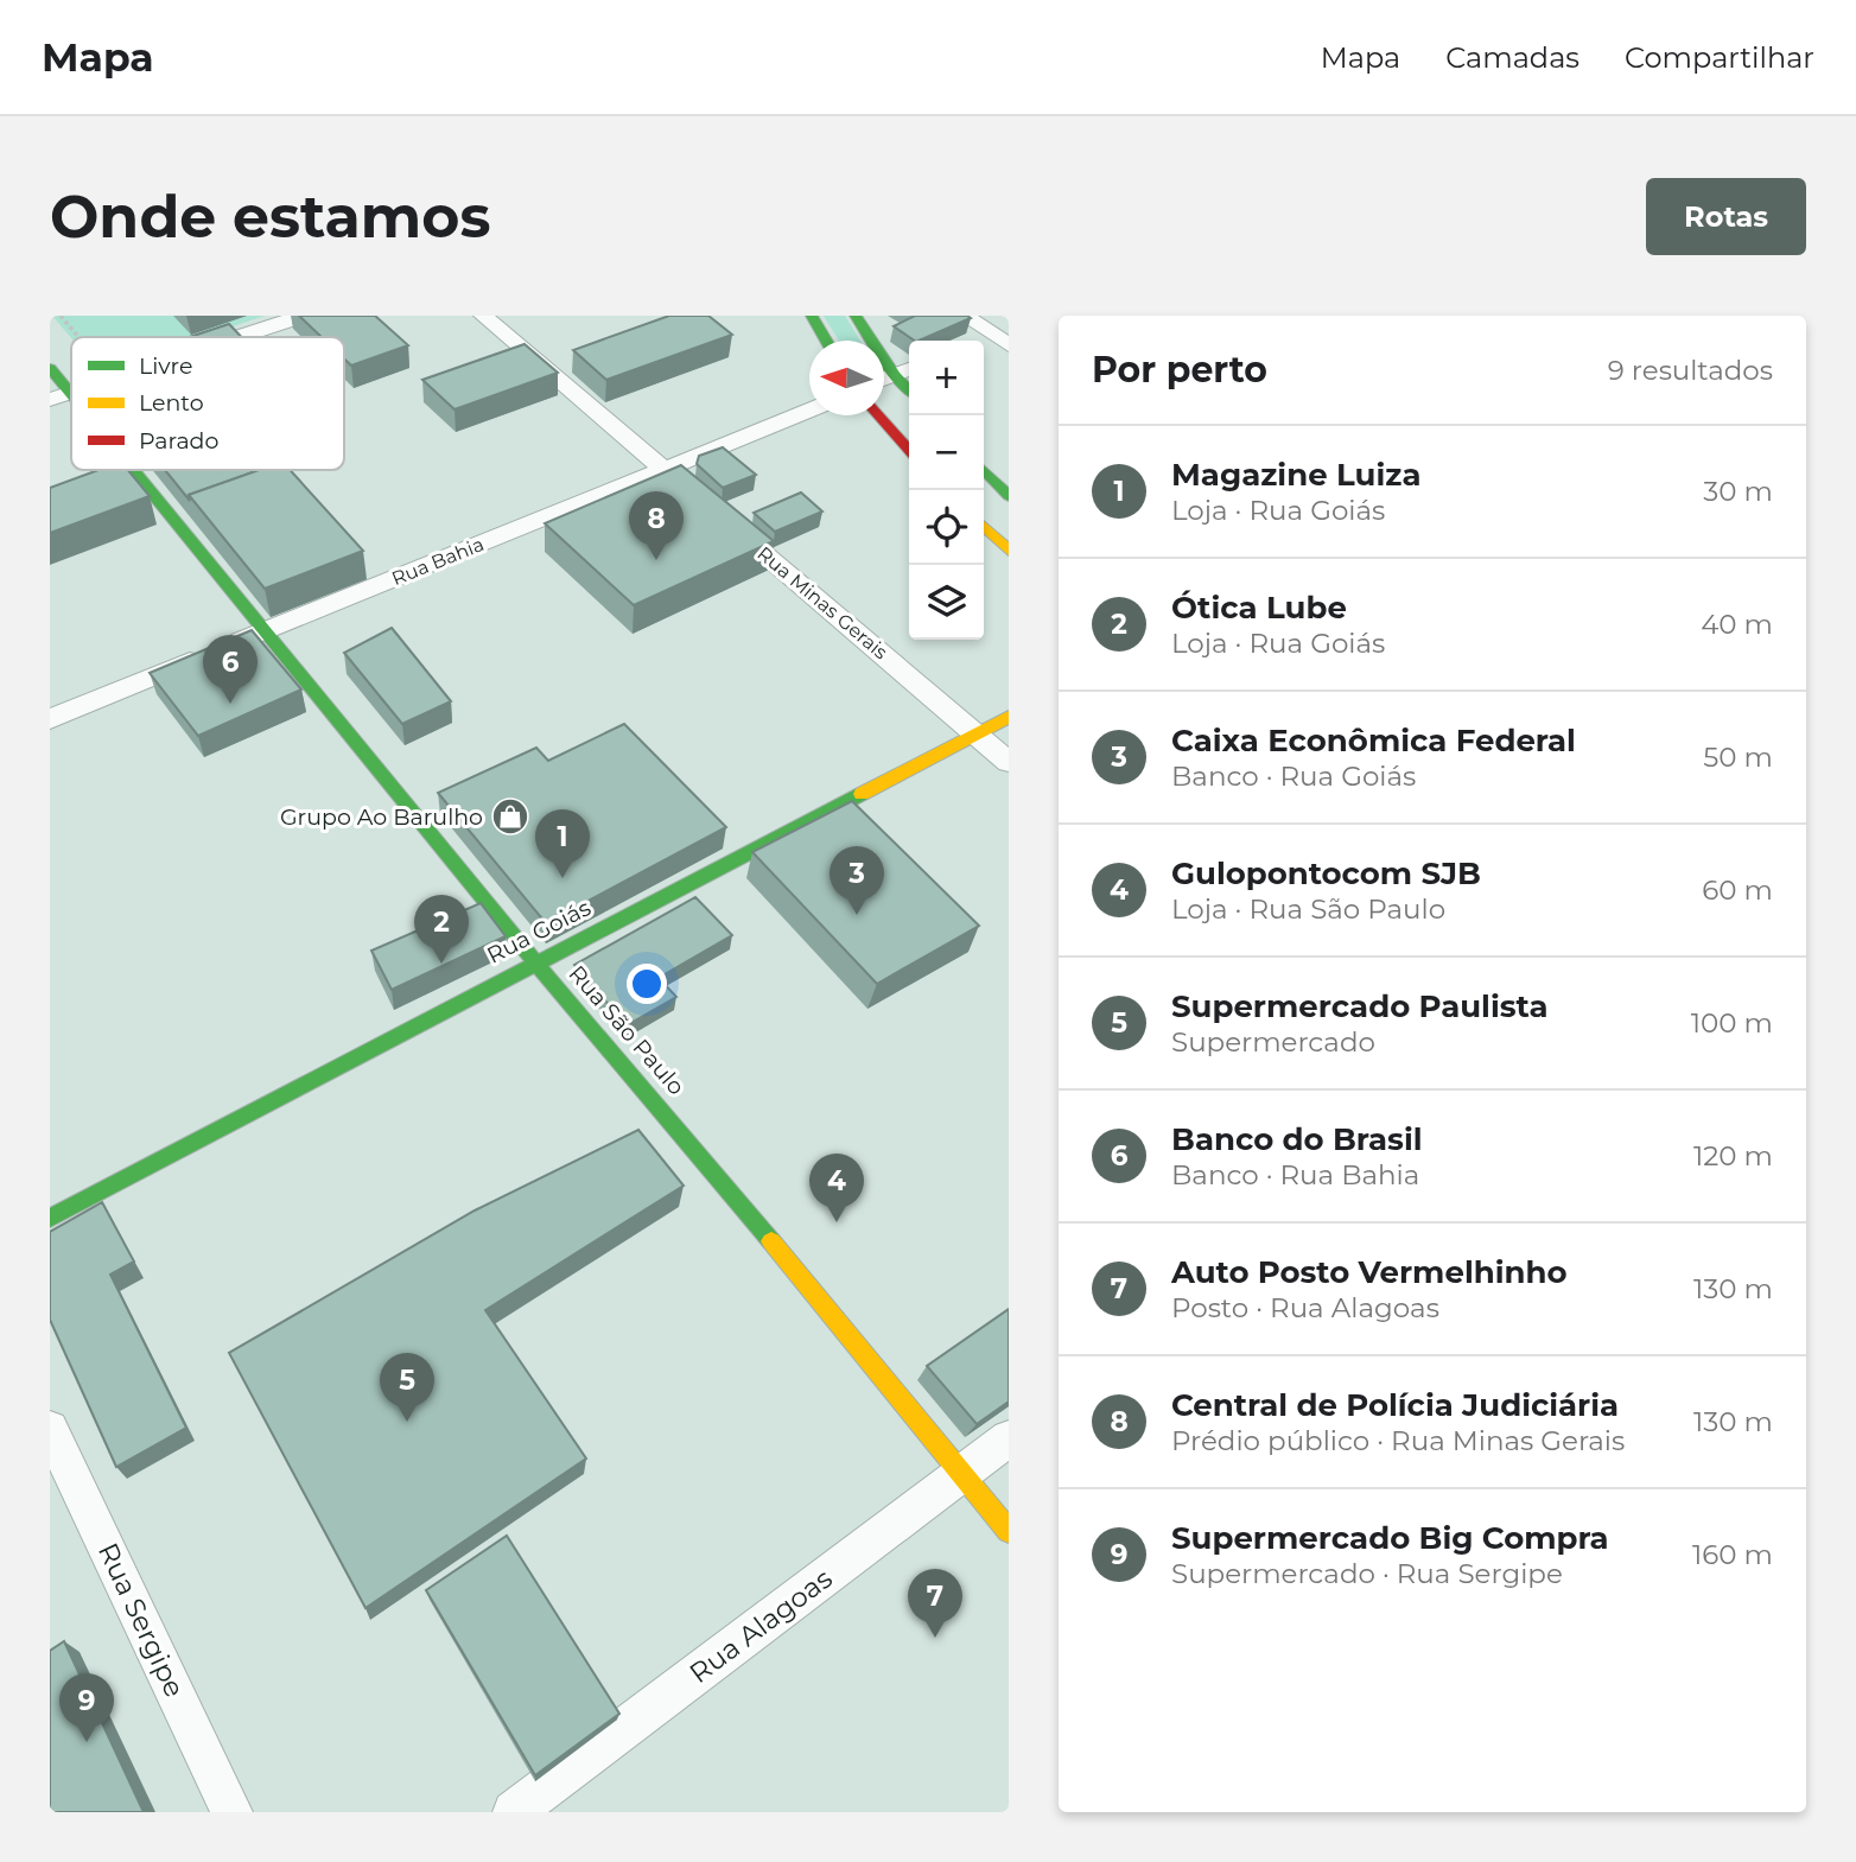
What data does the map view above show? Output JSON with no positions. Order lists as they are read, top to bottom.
{
  "streets": {
    "street": [
      "Rua Bahia",
      "Rua Minas Gerais",
      "Rua Goiás",
      "Rua São Paulo",
      "Rua Sergipe",
      "Rua Alagoas"
    ]
  },
  "crossings": [
    ["Rua Bahia", "Rua São Paulo"],
    ["Rua Minas Gerais", "Rua Goiás"],
    ["Rua Goiás", "Rua São Paulo"],
    ["Rua São Paulo", "Rua Alagoas"]
  ],
  "places": {
    "shop": ["Grupo Ao Barulho"]
  },
  "legend": ["Livre", "Lento", "Parado"],
  "north": "left",
  "page": {
    "header": "Mapa",
    "nav": ["Mapa", "Camadas", "Compartilhar"],
    "buttons": "Rotas",
    "title": "Onde estamos",
    "heading": ["Por perto", "9 resultados"],
    "map_buttons": ["+", "−"],
    "list": [
      {
        "mark": "1",
        "name": "Magazine Luiza",
        "note": "Loja · Rua Goiás",
        "value": "30 m"
      },
      {
        "mark": "2",
        "name": "Ótica Lube",
        "note": "Loja · Rua Goiás",
        "value": "40 m"
      },
      {
        "mark": "3",
        "name": "Caixa Econômica Federal",
        "note": "Banco · Rua Goiás",
        "value": "50 m"
      },
      {
        "mark": "4",
        "name": "Gulopontocom SJB",
        "note": "Loja · Rua São Paulo",
        "value": "60 m"
      },
      {
        "mark": "5",
        "name": "Supermercado Paulista",
        "note": "Supermercado",
        "value": "100 m"
      },
      {
        "mark": "6",
        "name": "Banco do Brasil",
        "note": "Banco · Rua Bahia",
        "value": "120 m"
      },
      {
        "mark": "7",
        "name": "Auto Posto Vermelhinho",
        "note": "Posto · Rua Alagoas",
        "value": "130 m"
      },
      {
        "mark": "8",
        "name": "Central de Polícia Judiciária",
        "note": "Prédio público · Rua Minas Gerais",
        "value": "130 m"
      },
      {
        "mark": "9",
        "name": "Supermercado Big Compra",
        "note": "Supermercado · Rua Sergipe",
        "value": "160 m"
      }
    ],
    "pins": [
      "8",
      "6",
      "1",
      "3",
      "2",
      "4",
      "5",
      "7",
      "9"
    ]
  }
}
